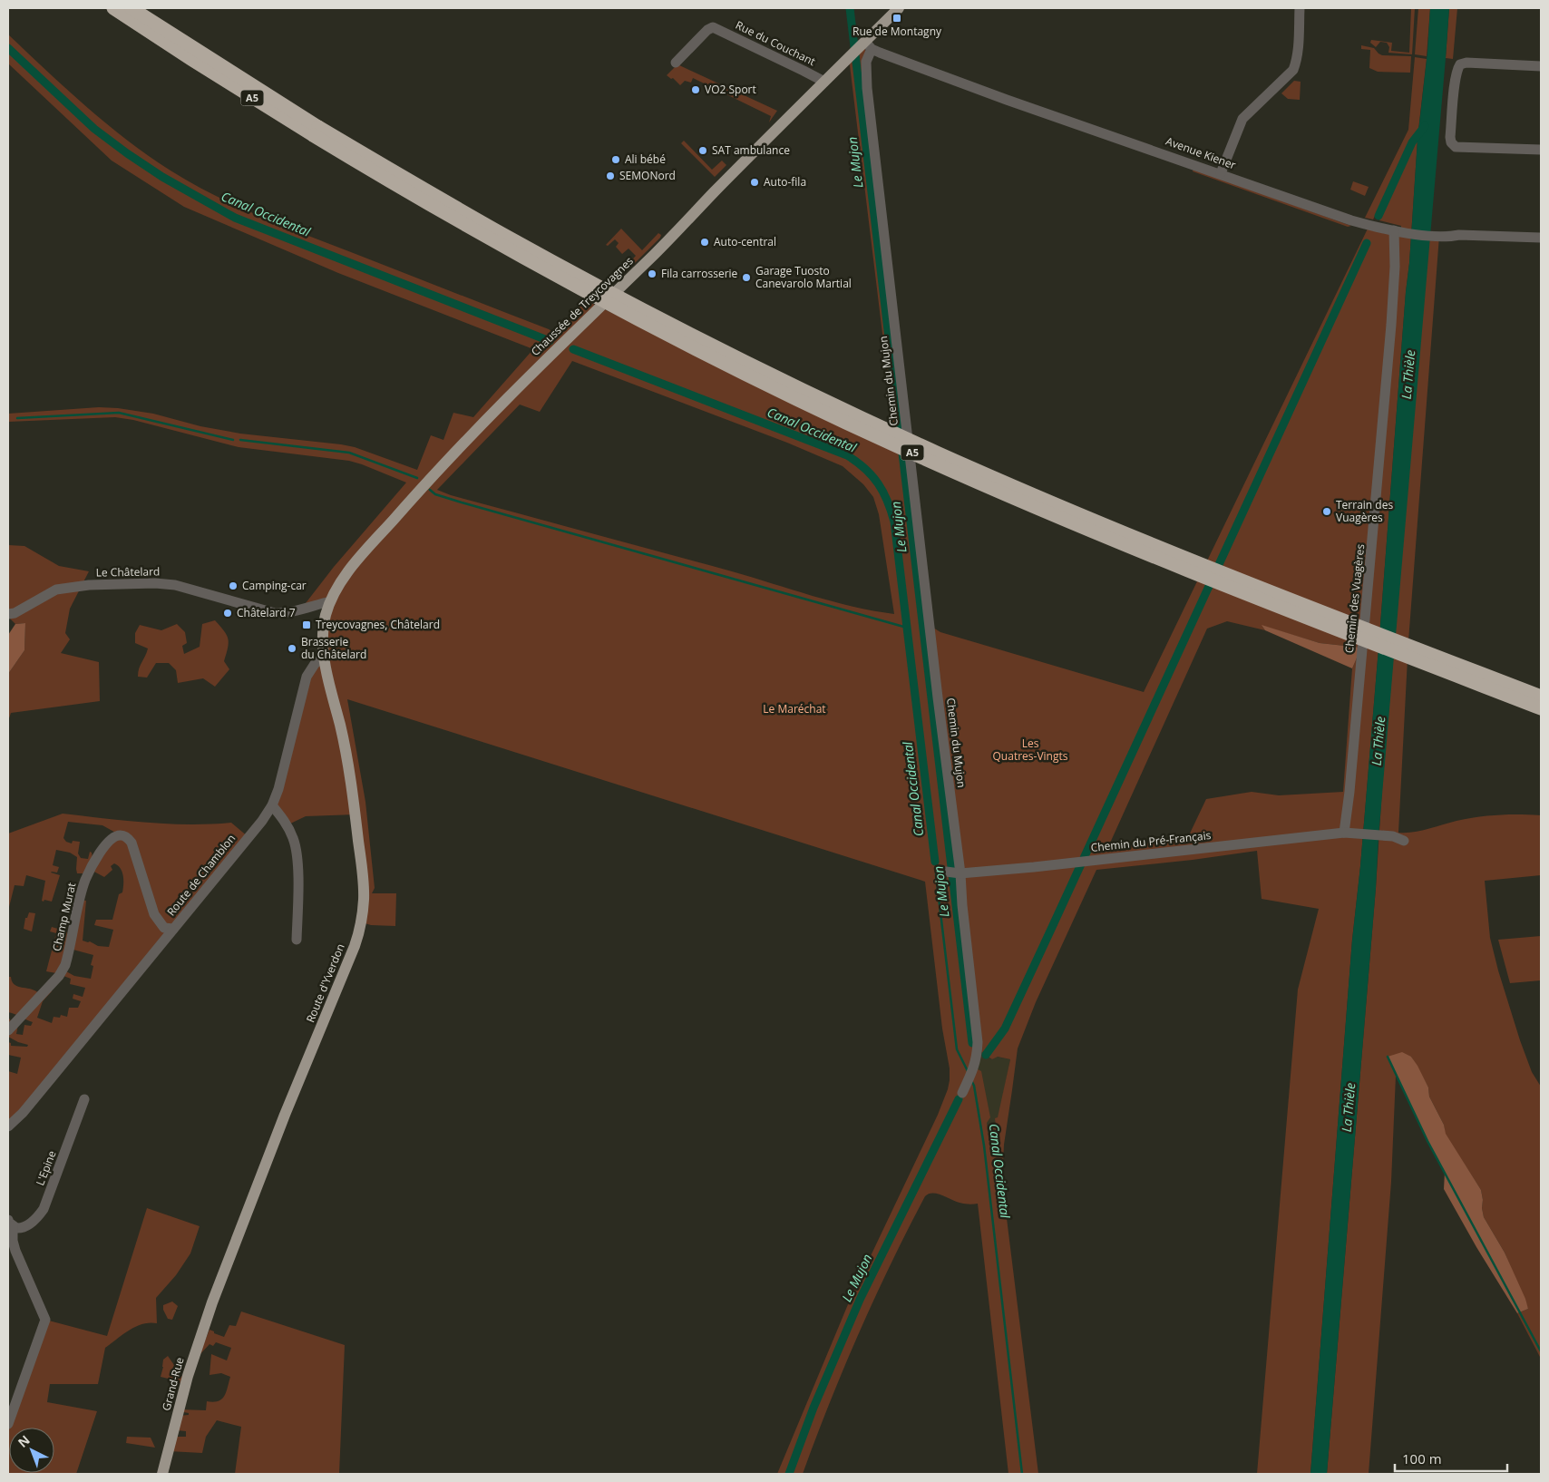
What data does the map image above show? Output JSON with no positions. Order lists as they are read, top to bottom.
{
  "streets": {
    "highway": ["A5"],
    "main road": ["Chaussée de Treycovagnes", "Route d'Yverdon", "Grand-Rue"],
    "street": [
      "Rue du Couchant",
      "Avenue Kiener",
      "Chemin du Mujon",
      "Le Châtelard",
      "Chemin des Vuagères",
      "Chemin du Pré-Français",
      "Route de Chamblon",
      "Champ Murat",
      "L'Epine"
    ]
  },
  "crossings": [
    ["Rue du Couchant", "Chaussée de Treycovagnes"],
    ["Avenue Kiener", "Chaussée de Treycovagnes"],
    ["Avenue Kiener", "Chemin du Mujon"],
    ["Avenue Kiener", "Chemin des Vuagères"],
    ["Chaussée de Treycovagnes", "Chemin du Mujon"],
    ["Chaussée de Treycovagnes", "Le Châtelard"],
    ["Chemin du Mujon", "Chemin du Pré-Français"],
    ["Chemin des Vuagères", "Chemin du Pré-Français"],
    ["Route de Chamblon", "Champ Murat"],
    ["Route de Chamblon", "Route d'Yverdon"],
    ["Route d'Yverdon", "Grand-Rue"]
  ],
  "water": ["Le Mujon", "Canal Occidental", "La Thièle"],
  "parks": ["Le Maréchat", "Les Quatres-Vingts"],
  "places": {
    "transit": ["Rue de Montagny", "Treycovagnes, Châtelard"],
    "other": [
      "VO2 Sport",
      "SAT ambulance",
      "Ali bébé",
      "SEMONord",
      "Auto-fila",
      "Auto-central",
      "Fila carrosserie",
      "Garage Tuosto Canevarolo Martial",
      "Terrain des Vuagères",
      "Camping-car",
      "Châtelard 7",
      "Brasserie du Châtelard"
    ]
  },
  "scale_bar": "100 m",
  "north": "top left"
}
